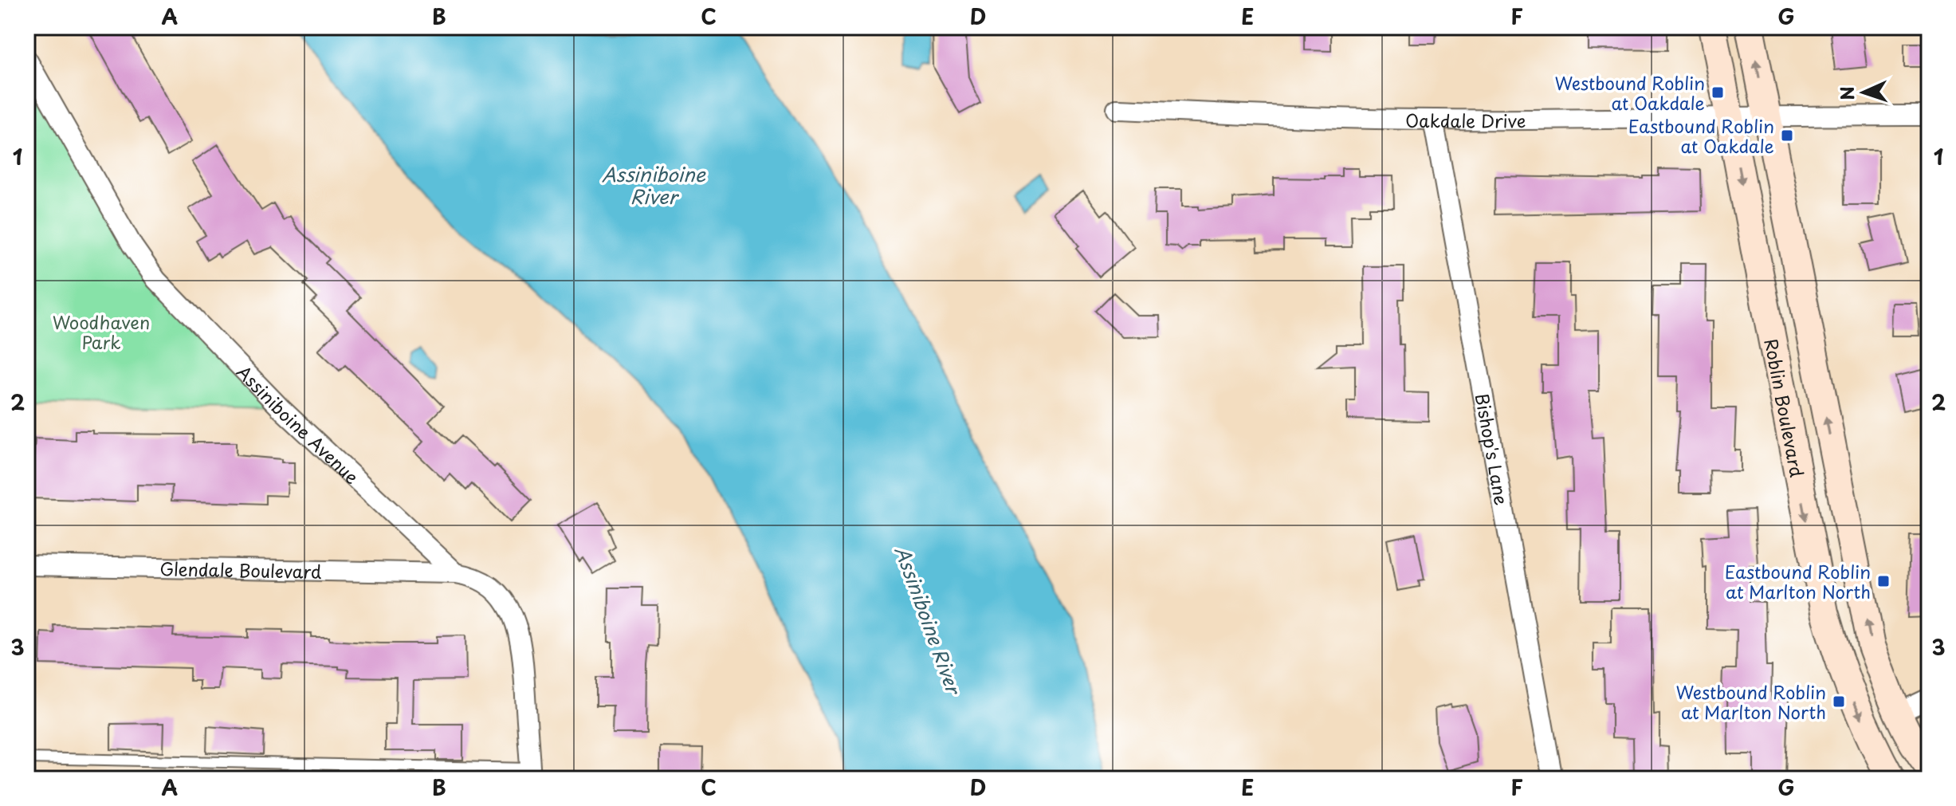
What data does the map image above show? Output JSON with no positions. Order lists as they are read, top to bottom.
{
  "streets": {
    "main road": ["Roblin Boulevard"],
    "street": [
      "Oakdale Drive",
      "Assiniboine Avenue",
      "Bishop's Lane",
      "Glendale Boulevard"
    ]
  },
  "crossings": [
    ["Oakdale Drive", "Roblin Boulevard"],
    ["Oakdale Drive", "Bishop's Lane"],
    ["Assiniboine Avenue", "Glendale Boulevard"]
  ],
  "water": ["Assiniboine River"],
  "parks": ["Woodhaven Park"],
  "places": {
    "transit": [
      "Westbound Roblin at Oakdale",
      "Eastbound Roblin at Oakdale",
      "Eastbound Roblin at Marlton North",
      "Westbound Roblin at Marlton North"
    ]
  },
  "north": "left",
  "grid": {
    "columns": [
      "A",
      "B",
      "C",
      "D",
      "E",
      "F",
      "G"
    ],
    "rows": ["1", "2", "3"]
  }
}
